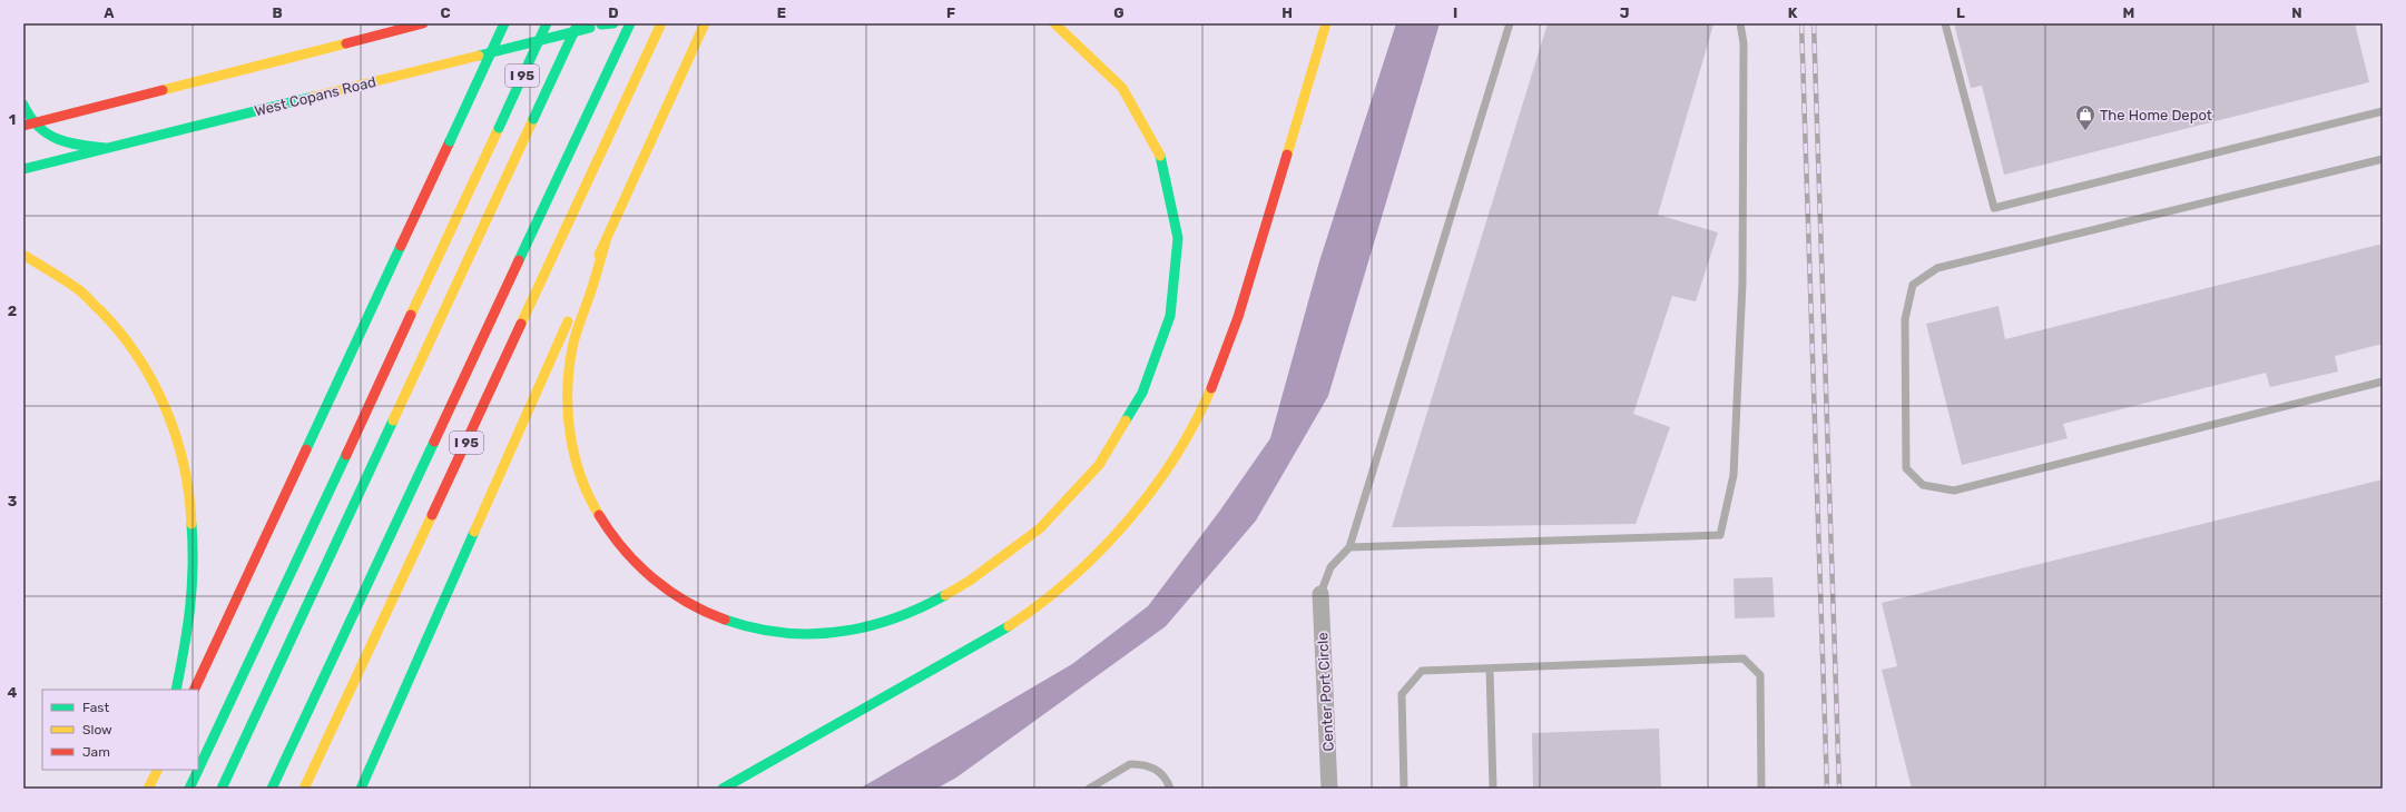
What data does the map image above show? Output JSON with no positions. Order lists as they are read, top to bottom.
{
  "streets": {
    "main road": ["I 95", "West Copans Road"],
    "street": ["Center Port Circle"]
  },
  "places": {
    "shop": ["The Home Depot"]
  },
  "legend": ["Fast", "Slow", "Jam"],
  "grid": {
    "columns": [
      "A",
      "B",
      "C",
      "D",
      "E",
      "F",
      "G",
      "H",
      "I",
      "J",
      "K",
      "L",
      "M",
      "N"
    ],
    "rows": [
      "1",
      "2",
      "3",
      "4"
    ]
  }
}
